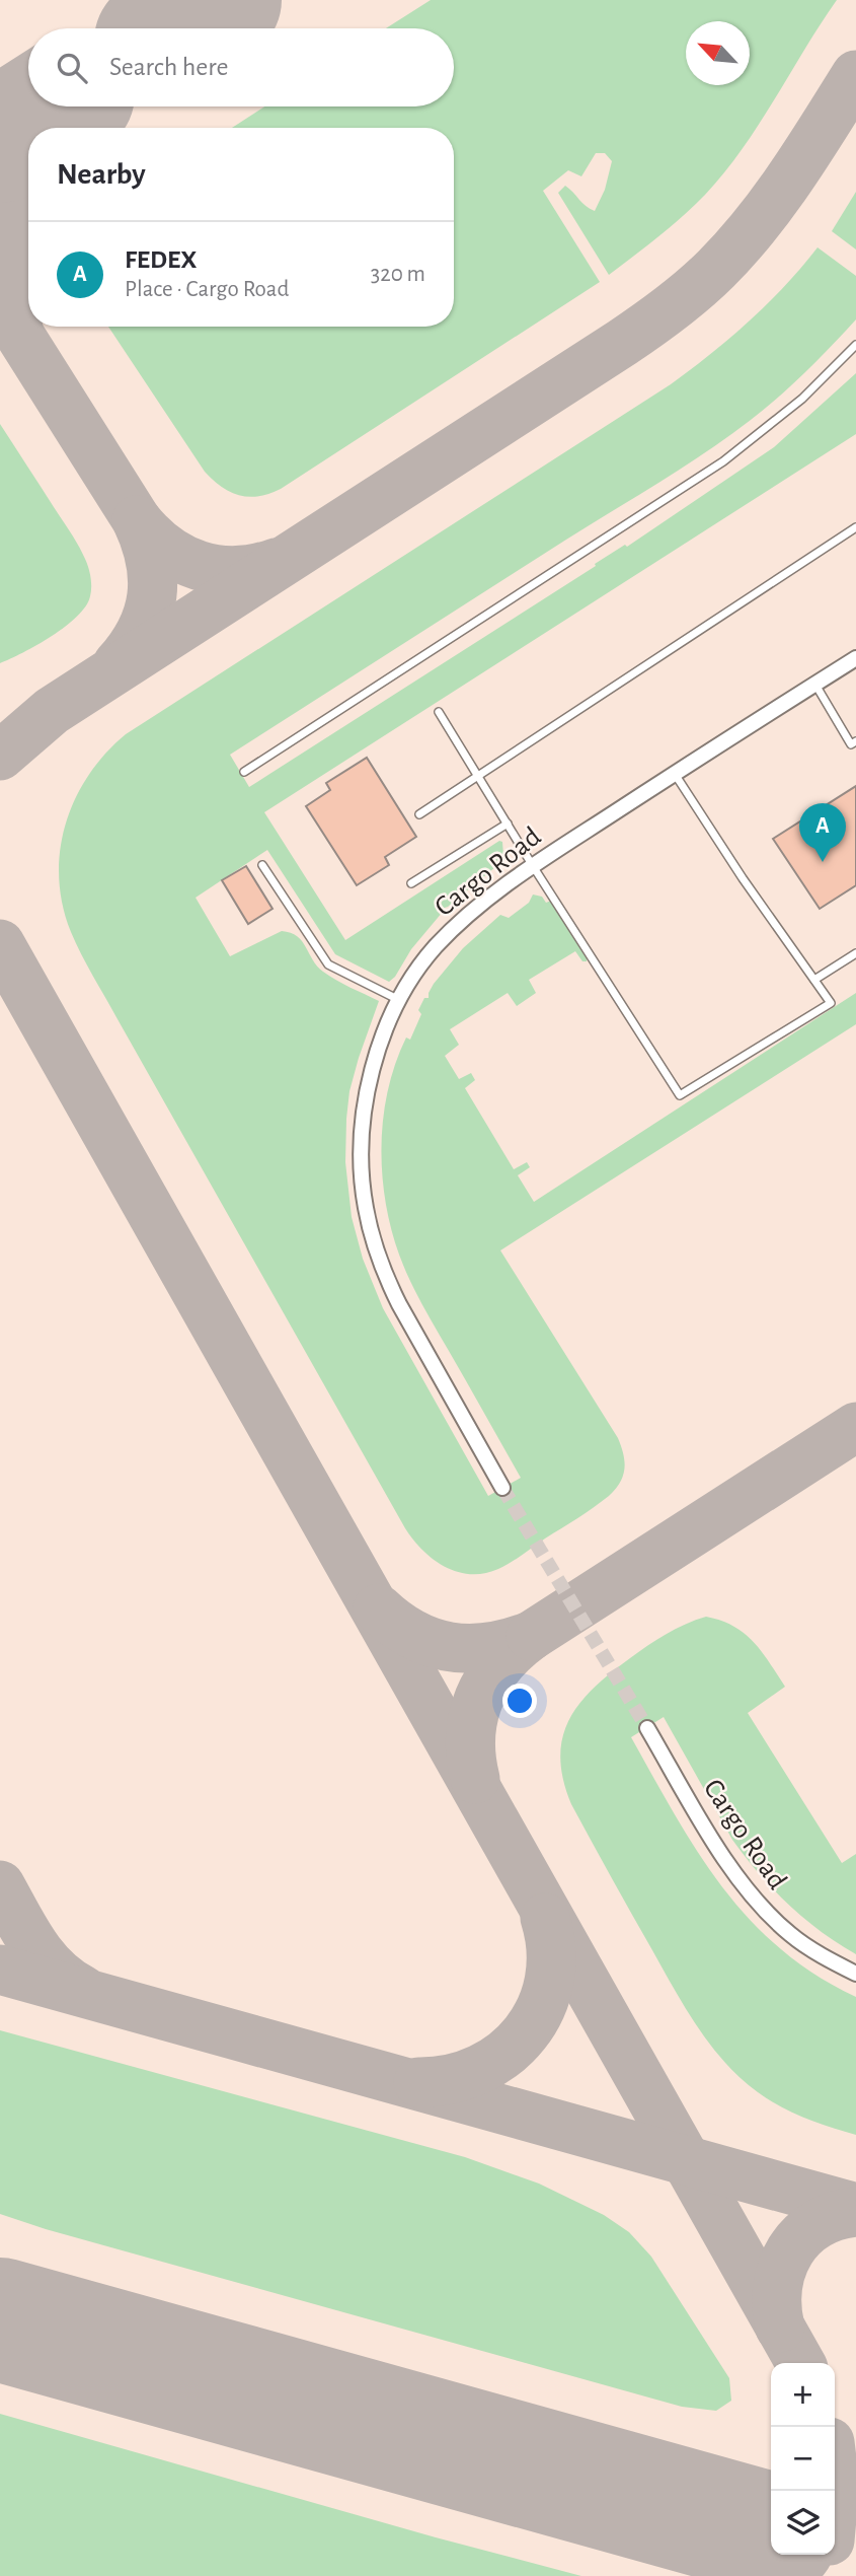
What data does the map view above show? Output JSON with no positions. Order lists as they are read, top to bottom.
{
  "streets": {
    "street": ["Cargo Road"]
  },
  "north": "top left",
  "page": {
    "search": "Search here",
    "heading": "Nearby",
    "list": [
      {
        "mark": "A",
        "name": "FEDEX",
        "note": "Place · Cargo Road",
        "value": "320 m"
      }
    ],
    "pins": "A",
    "map_buttons": ["+", "−"]
  }
}
